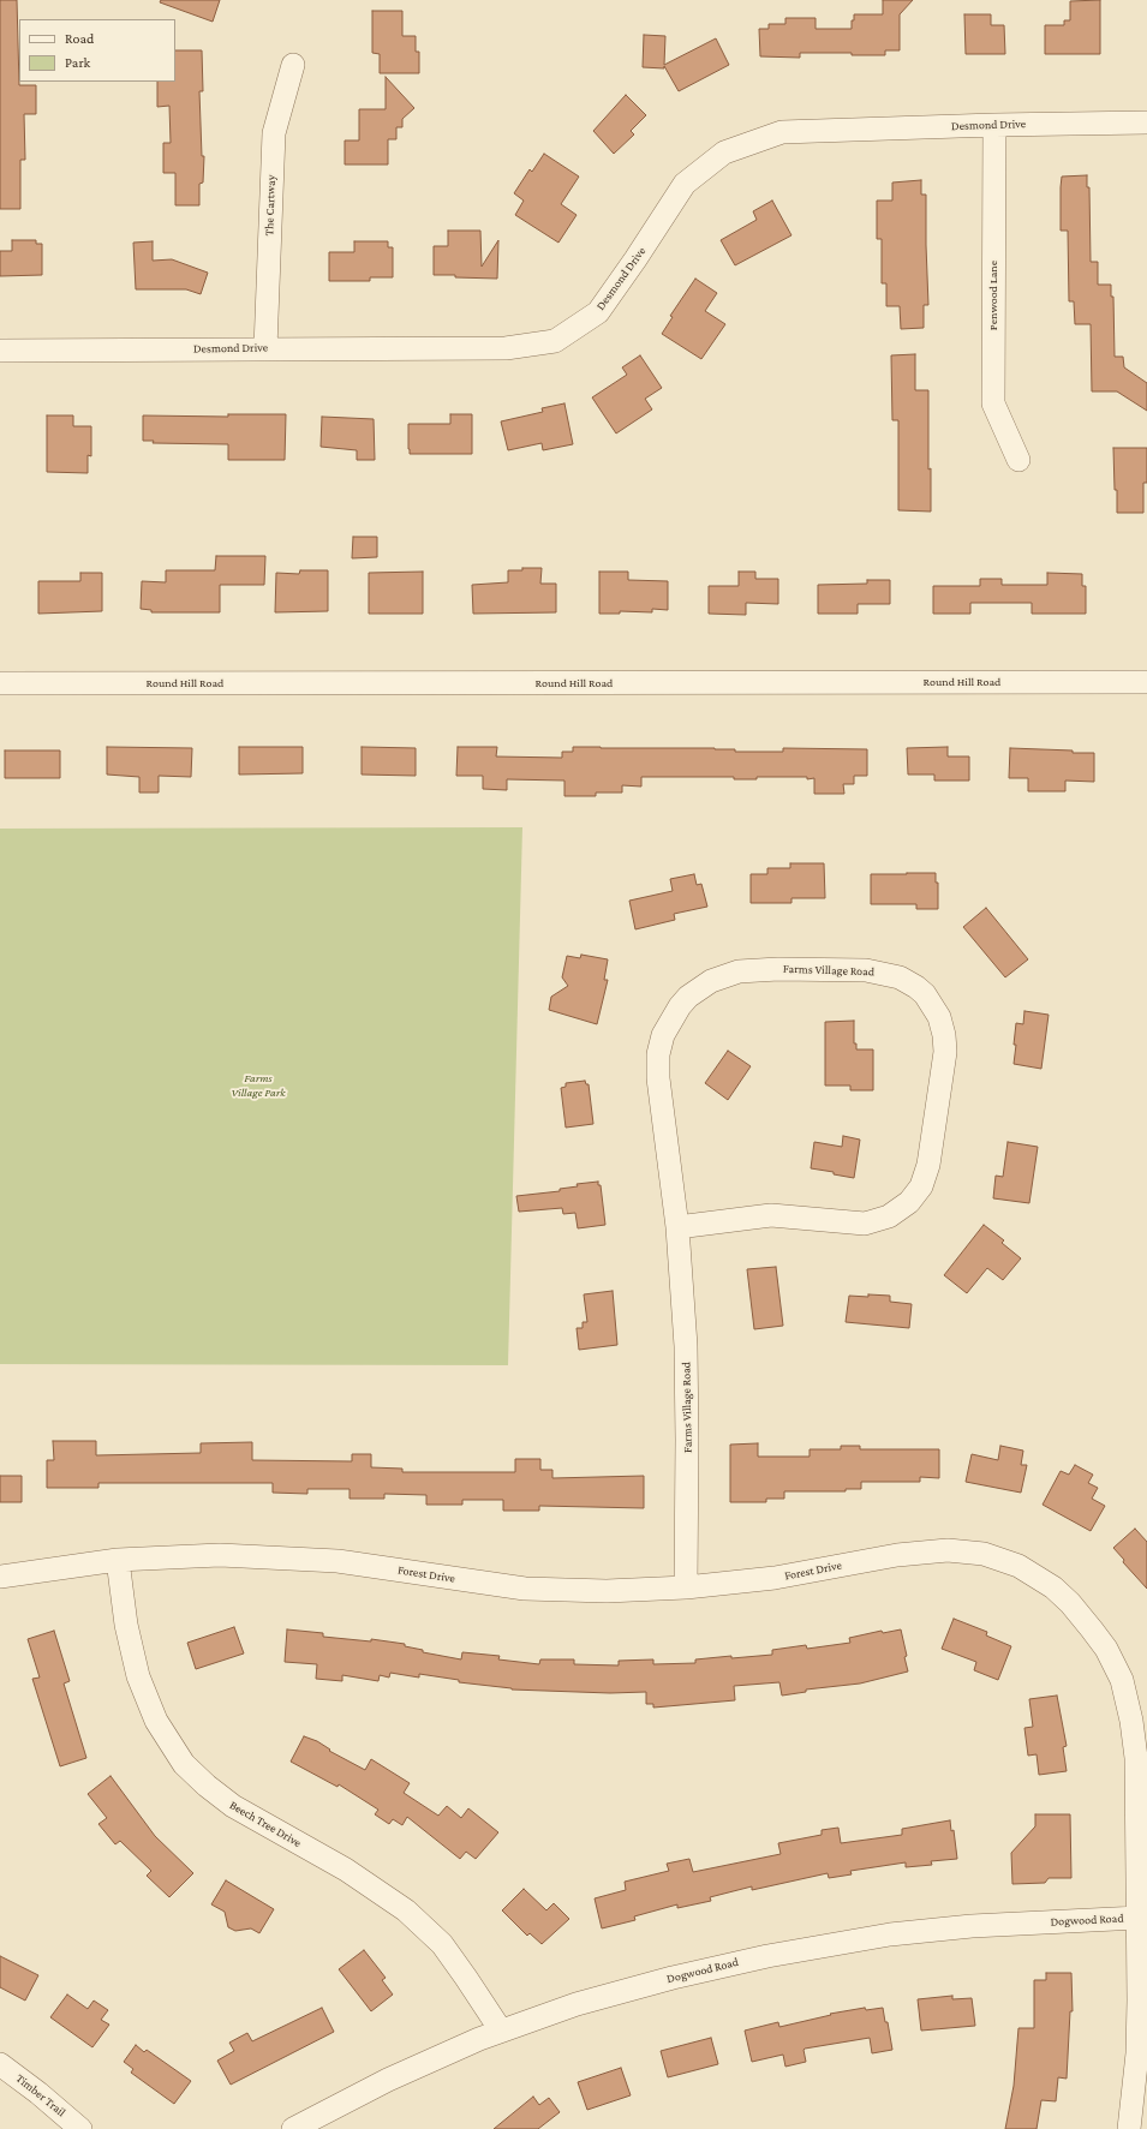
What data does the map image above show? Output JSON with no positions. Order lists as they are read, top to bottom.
{
  "streets": {
    "street": [
      "Desmond Drive",
      "The Cartway",
      "Penwood Lane",
      "Round Hill Road",
      "Farms Village Road",
      "Forest Drive",
      "Beech Tree Drive",
      "Dogwood Road",
      "Timber Trail"
    ]
  },
  "crossings": [
    ["Desmond Drive", "The Cartway"],
    ["Desmond Drive", "Penwood Lane"],
    ["Farms Village Road", "Forest Drive"],
    ["Forest Drive", "Beech Tree Drive"],
    ["Forest Drive", "Dogwood Road"],
    ["Beech Tree Drive", "Dogwood Road"]
  ],
  "parks": ["Farms Village Park"],
  "legend": ["Road", "Park"]
}
